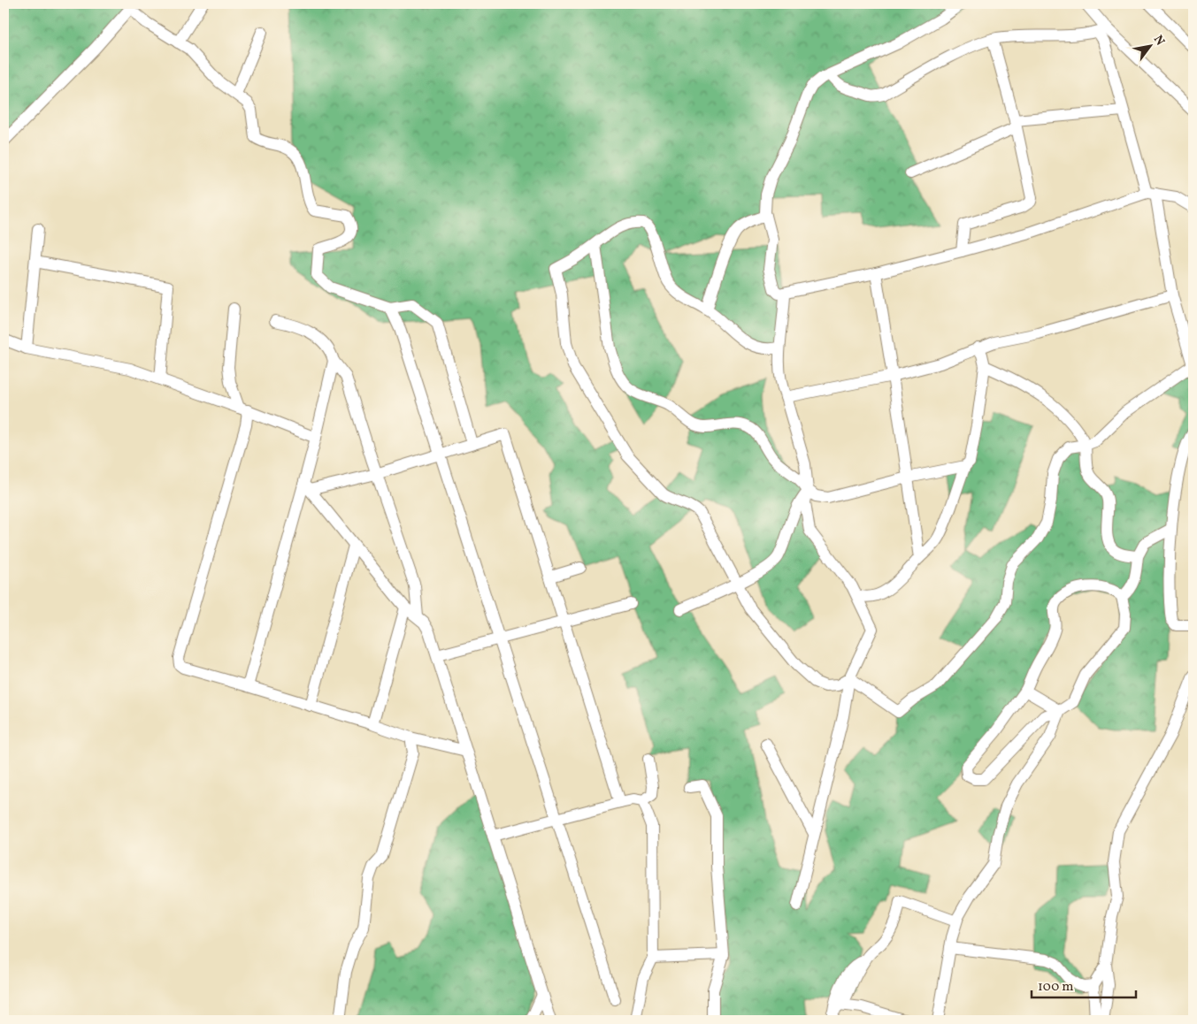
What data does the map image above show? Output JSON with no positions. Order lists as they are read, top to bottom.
{
  "scale_bar": "100 m",
  "north": "top right"
}
